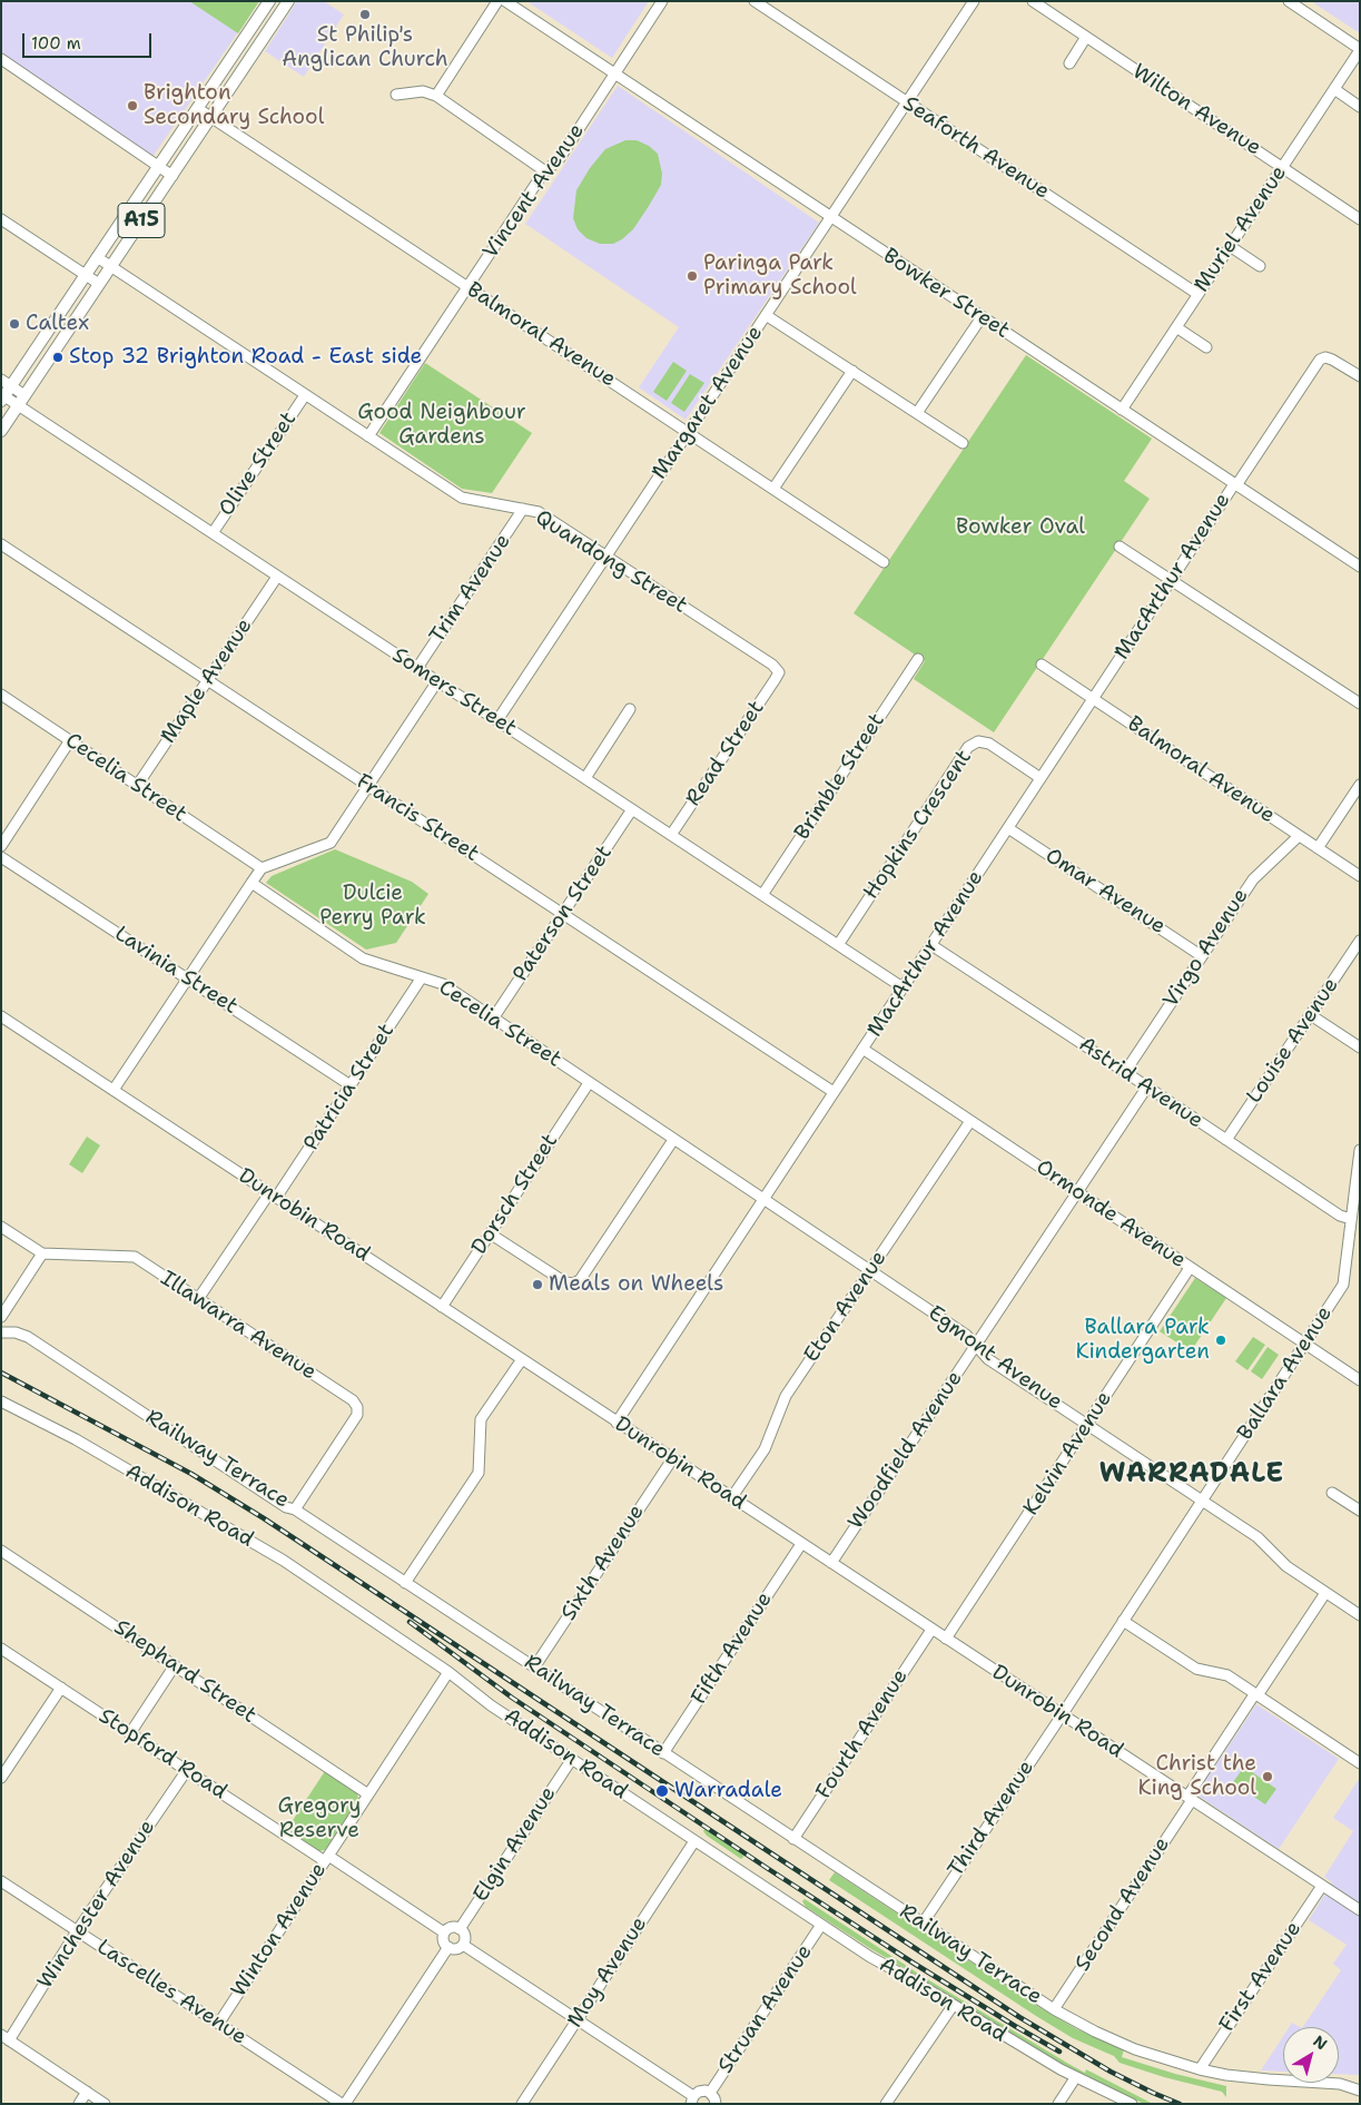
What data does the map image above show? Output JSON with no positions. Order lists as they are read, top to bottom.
{
  "streets": {
    "main road": ["A15"],
    "street": [
      "Wilton Avenue",
      "Seaforth Avenue",
      "Vincent Avenue",
      "Muriel Avenue",
      "Bowker Street",
      "Balmoral Avenue",
      "Margaret Avenue",
      "Olive Street",
      "Quandong Street",
      "MacArthur Avenue",
      "Trim Avenue",
      "Maple Avenue",
      "Somers Street",
      "Read Street",
      "Brimble Street",
      "Cecelia Street",
      "Francis Street",
      "Hopkins Crescent",
      "Omar Avenue",
      "Paterson Street",
      "Virgo Avenue",
      "Lavinia Street",
      "Louise Avenue",
      "Astrid Avenue",
      "Patricia Street",
      "Dorsch Street",
      "Ormonde Avenue",
      "Dunrobin Road",
      "Eton Avenue",
      "Illawarra Avenue",
      "Egmont Avenue",
      "Ballara Avenue",
      "Woodfield Avenue",
      "Kelvin Avenue",
      "Railway Terrace",
      "Addison Road",
      "Sixth Avenue",
      "Fifth Avenue",
      "Shephard Street",
      "Fourth Avenue",
      "Stopford Road",
      "Third Avenue",
      "Elgin Avenue",
      "Winchester Avenue",
      "Second Avenue",
      "Winton Avenue",
      "Moy Avenue",
      "First Avenue",
      "Lascelles Avenue",
      "Struan Avenue"
    ]
  },
  "crossings": [
    ["Wilton Avenue", "Muriel Avenue"],
    ["Seaforth Avenue", "Muriel Avenue"],
    ["Seaforth Avenue", "Margaret Avenue"],
    ["Vincent Avenue", "Bowker Street"],
    ["Vincent Avenue", "Balmoral Avenue"],
    ["Vincent Avenue", "Quandong Street"],
    ["A15", "Balmoral Avenue"],
    ["A15", "Quandong Street"],
    ["A15", "Somers Street"],
    ["Muriel Avenue", "Bowker Street"],
    ["Bowker Street", "Margaret Avenue"],
    ["Bowker Street", "MacArthur Avenue"],
    ["Balmoral Avenue", "Margaret Avenue"],
    ["Balmoral Avenue", "MacArthur Avenue"],
    ["Balmoral Avenue", "Virgo Avenue"],
    ["Margaret Avenue", "Quandong Street"],
    ["Margaret Avenue", "Somers Street"],
    ["Olive Street", "Quandong Street"],
    ["Olive Street", "Somers Street"],
    ["Quandong Street", "Trim Avenue"],
    ["Quandong Street", "Read Street"],
    ["MacArthur Avenue", "Somers Street"],
    ["MacArthur Avenue", "Cecelia Street"],
    ["MacArthur Avenue", "Francis Street"],
    ["MacArthur Avenue", "Hopkins Crescent"],
    ["MacArthur Avenue", "Omar Avenue"],
    ["MacArthur Avenue", "Astrid Avenue"],
    ["MacArthur Avenue", "Ormonde Avenue"],
    ["MacArthur Avenue", "Dunrobin Road"],
    ["MacArthur Avenue", "Egmont Avenue"],
    ["Trim Avenue", "Somers Street"],
    ["Maple Avenue", "Somers Street"],
    ["Maple Avenue", "Cecelia Street"],
    ["Maple Avenue", "Francis Street"],
    ["Somers Street", "Read Street"],
    ["Somers Street", "Brimble Street"],
    ["Somers Street", "Hopkins Crescent"],
    ["Somers Street", "Paterson Street"],
    ["Cecelia Street", "Paterson Street"],
    ["Cecelia Street", "Patricia Street"],
    ["Cecelia Street", "Dorsch Street"],
    ["Cecelia Street", "Egmont Avenue"],
    ["Francis Street", "Paterson Street"],
    ["Omar Avenue", "Virgo Avenue"],
    ["Virgo Avenue", "Astrid Avenue"],
    ["Lavinia Street", "Patricia Street"],
    ["Louise Avenue", "Astrid Avenue"],
    ["Astrid Avenue", "Ballara Avenue"],
    ["Astrid Avenue", "Woodfield Avenue"],
    ["Patricia Street", "Dunrobin Road"],
    ["Patricia Street", "Illawarra Avenue"],
    ["Dorsch Street", "Dunrobin Road"],
    ["Ormonde Avenue", "Eton Avenue"],
    ["Ormonde Avenue", "Ballara Avenue"],
    ["Ormonde Avenue", "Woodfield Avenue"],
    ["Ormonde Avenue", "Kelvin Avenue"],
    ["Dunrobin Road", "Eton Avenue"],
    ["Dunrobin Road", "Ballara Avenue"],
    ["Dunrobin Road", "Woodfield Avenue"],
    ["Dunrobin Road", "Kelvin Avenue"],
    ["Dunrobin Road", "Sixth Avenue"],
    ["Dunrobin Road", "Fifth Avenue"],
    ["Dunrobin Road", "Fourth Avenue"],
    ["Dunrobin Road", "Third Avenue"],
    ["Dunrobin Road", "Second Avenue"],
    ["Dunrobin Road", "First Avenue"],
    ["Eton Avenue", "Egmont Avenue"],
    ["Illawarra Avenue", "Railway Terrace"],
    ["Egmont Avenue", "Ballara Avenue"],
    ["Egmont Avenue", "Woodfield Avenue"],
    ["Egmont Avenue", "Kelvin Avenue"],
    ["Egmont Avenue", "Second Avenue"],
    ["Ballara Avenue", "Third Avenue"],
    ["Railway Terrace", "Sixth Avenue"],
    ["Railway Terrace", "Fifth Avenue"],
    ["Railway Terrace", "Fourth Avenue"],
    ["Railway Terrace", "Third Avenue"],
    ["Railway Terrace", "Second Avenue"],
    ["Railway Terrace", "First Avenue"],
    ["Addison Road", "Elgin Avenue"],
    ["Addison Road", "Winton Avenue"],
    ["Addison Road", "Moy Avenue"],
    ["Addison Road", "Struan Avenue"],
    ["Shephard Street", "Winton Avenue"],
    ["Stopford Road", "Elgin Avenue"],
    ["Stopford Road", "Winchester Avenue"],
    ["Stopford Road", "Winton Avenue"],
    ["Winchester Avenue", "Lascelles Avenue"],
    ["Winton Avenue", "Lascelles Avenue"]
  ],
  "districts": ["WARRADALE"],
  "parks": [
    "Good Neighbour Gardens",
    "Bowker Oval",
    "Dulcie Perry Park",
    "Gregory Reserve"
  ],
  "places": [
    "St Philip's Anglican Church",
    "Brighton Secondary School",
    "Paringa Park Primary School",
    "Caltex",
    "Stop 32 Brighton Road - East side",
    "Meals on Wheels",
    "Ballara Park Kindergarten",
    "Christ the King School",
    "Warradale"
  ],
  "scale_bar": "100 m",
  "north": "top right"
}
